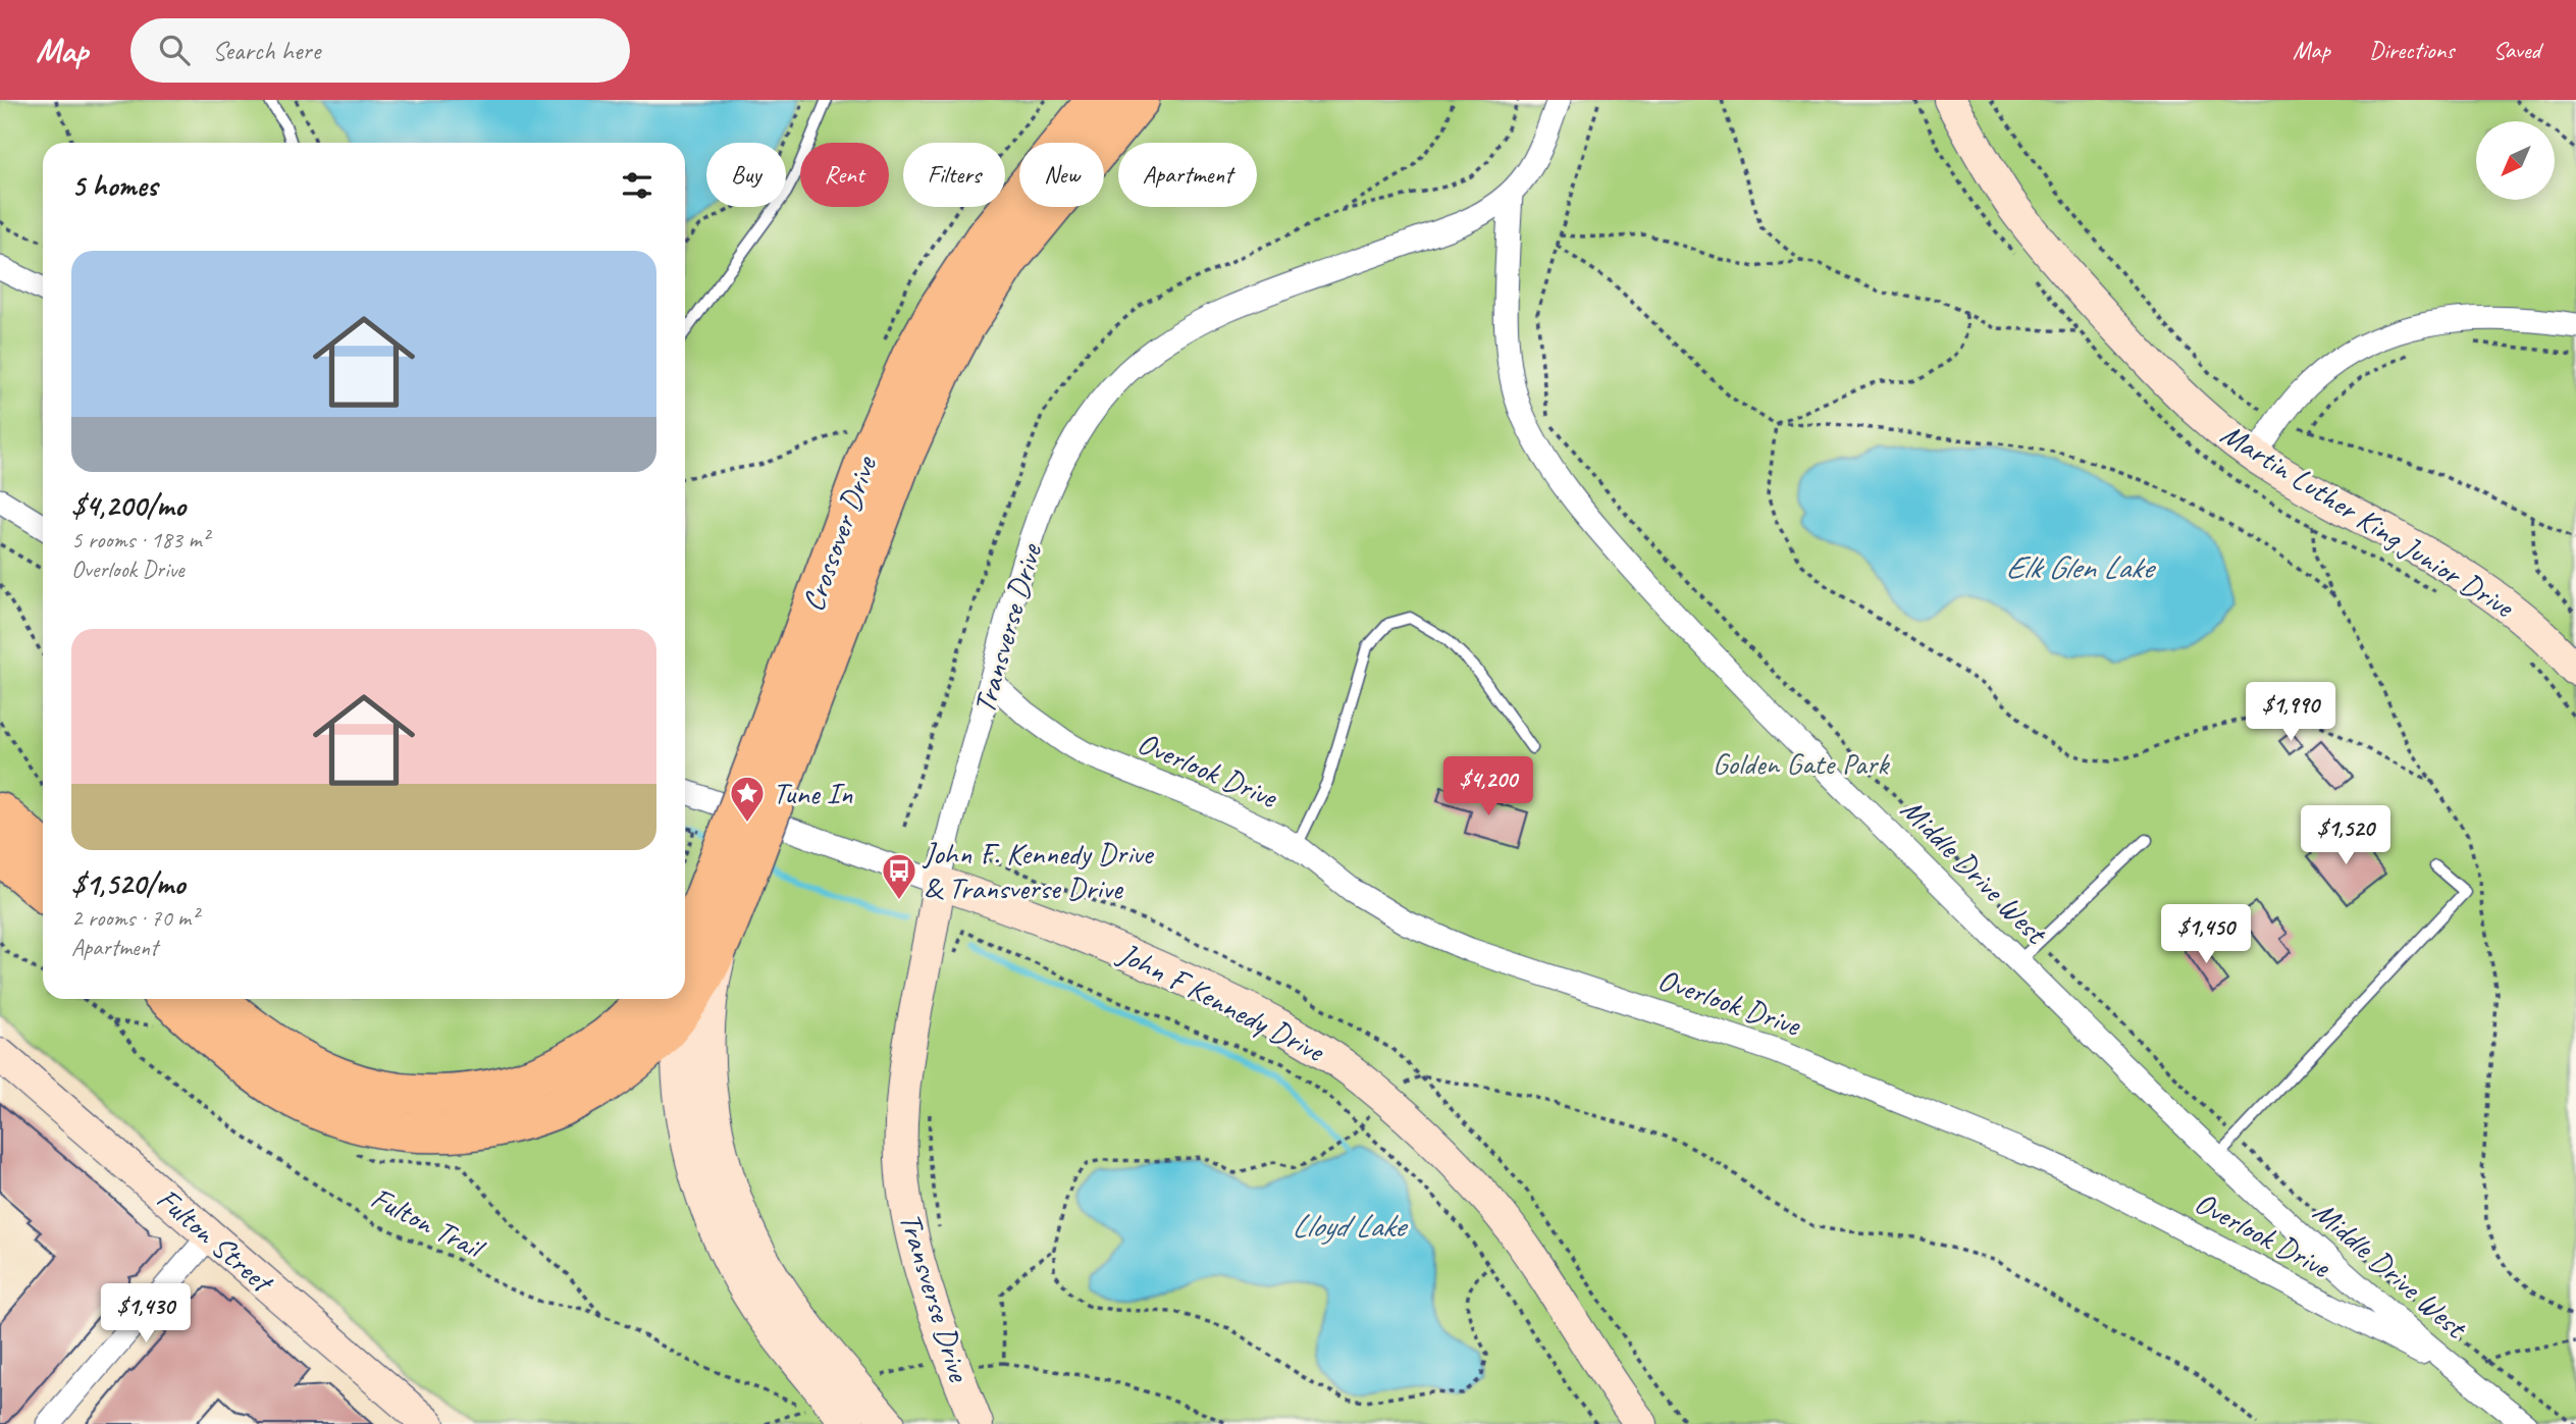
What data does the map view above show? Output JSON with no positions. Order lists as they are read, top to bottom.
{
  "streets": {
    "highway": ["Crossover Drive"],
    "street": [
      "Martin Luther King Junior Drive",
      "Transverse Drive",
      "Overlook Drive",
      "Middle Drive West",
      "John F Kennedy Drive",
      "Fulton Street"
    ],
    "path": ["Fulton Trail"]
  },
  "crossings": [
    ["Transverse Drive", "Overlook Drive"],
    ["Transverse Drive", "Middle Drive West"],
    ["Transverse Drive", "John F Kennedy Drive"],
    ["Overlook Drive", "Middle Drive West"]
  ],
  "water": ["Elk Glen Lake", "Lloyd Lake"],
  "parks": ["Golden Gate Park"],
  "places": {
    "place": ["Tune In"],
    "bus stop": ["John F. Kennedy Drive & Transverse Drive"]
  },
  "north": "bottom left",
  "page": {
    "header": "Map",
    "search": "Search here",
    "nav": ["Map", "Directions", "Saved"],
    "chip": [
      "Buy",
      "Rent",
      "Filters",
      "New",
      "Apartment"
    ],
    "heading": "5 homes",
    "list": [
      {
        "name": "$4,200/mo",
        "note": "5 rooms · 183 m² · Overlook Drive"
      },
      {
        "name": "$1,520/mo",
        "note": "2 rooms · 70 m² · Apartment"
      }
    ],
    "price": [
      "$1,990",
      "$4,200",
      "$1,520",
      "$1,450",
      "$1,430"
    ]
  }
}
